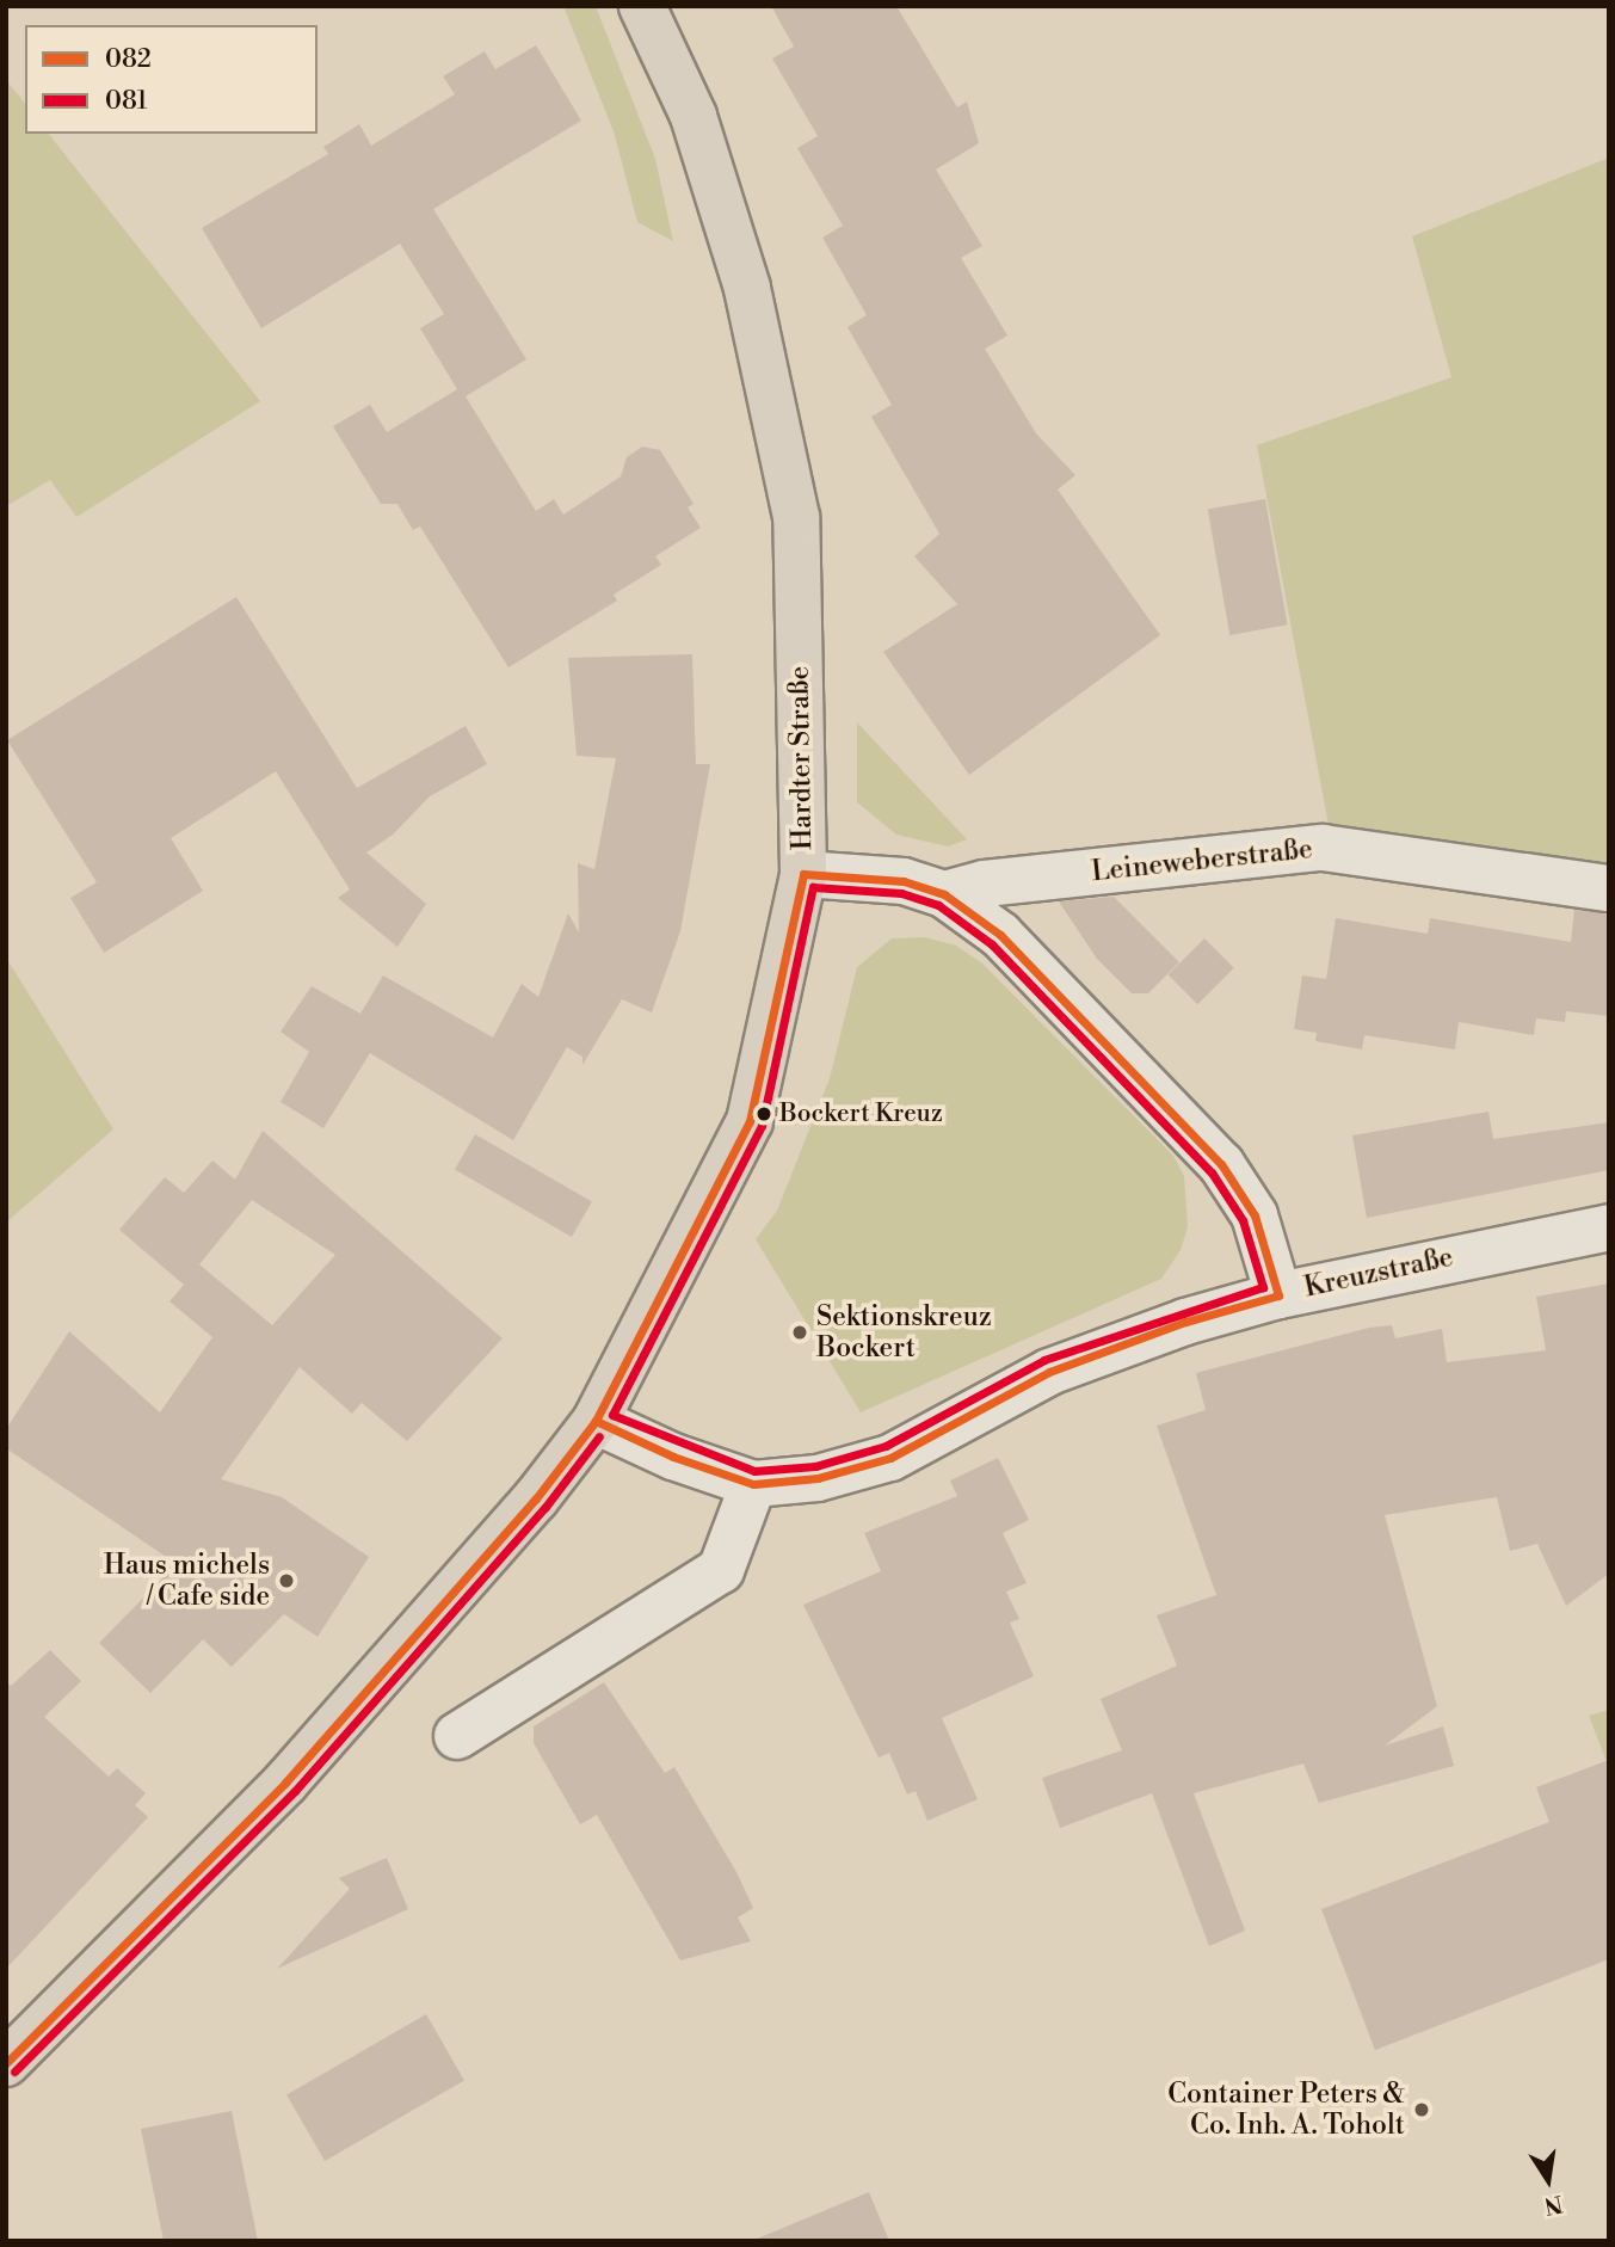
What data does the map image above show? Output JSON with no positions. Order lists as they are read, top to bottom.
{
  "streets": {
    "main road": ["Hardter Straße"],
    "street": ["Leineweberstraße", "Kreuzstraße"]
  },
  "crossings": [
    ["Hardter Straße", "Kreuzstraße"]
  ],
  "places": [
    "Bockert Kreuz",
    "Sektionskreuz Bockert",
    "Haus michels / Cafe side",
    "Container Peters & Co. Inh. A. Toholt"
  ],
  "lines": ["transit line 082", "transit line 081"],
  "legend": ["082", "081"],
  "north": "bottom"
}
